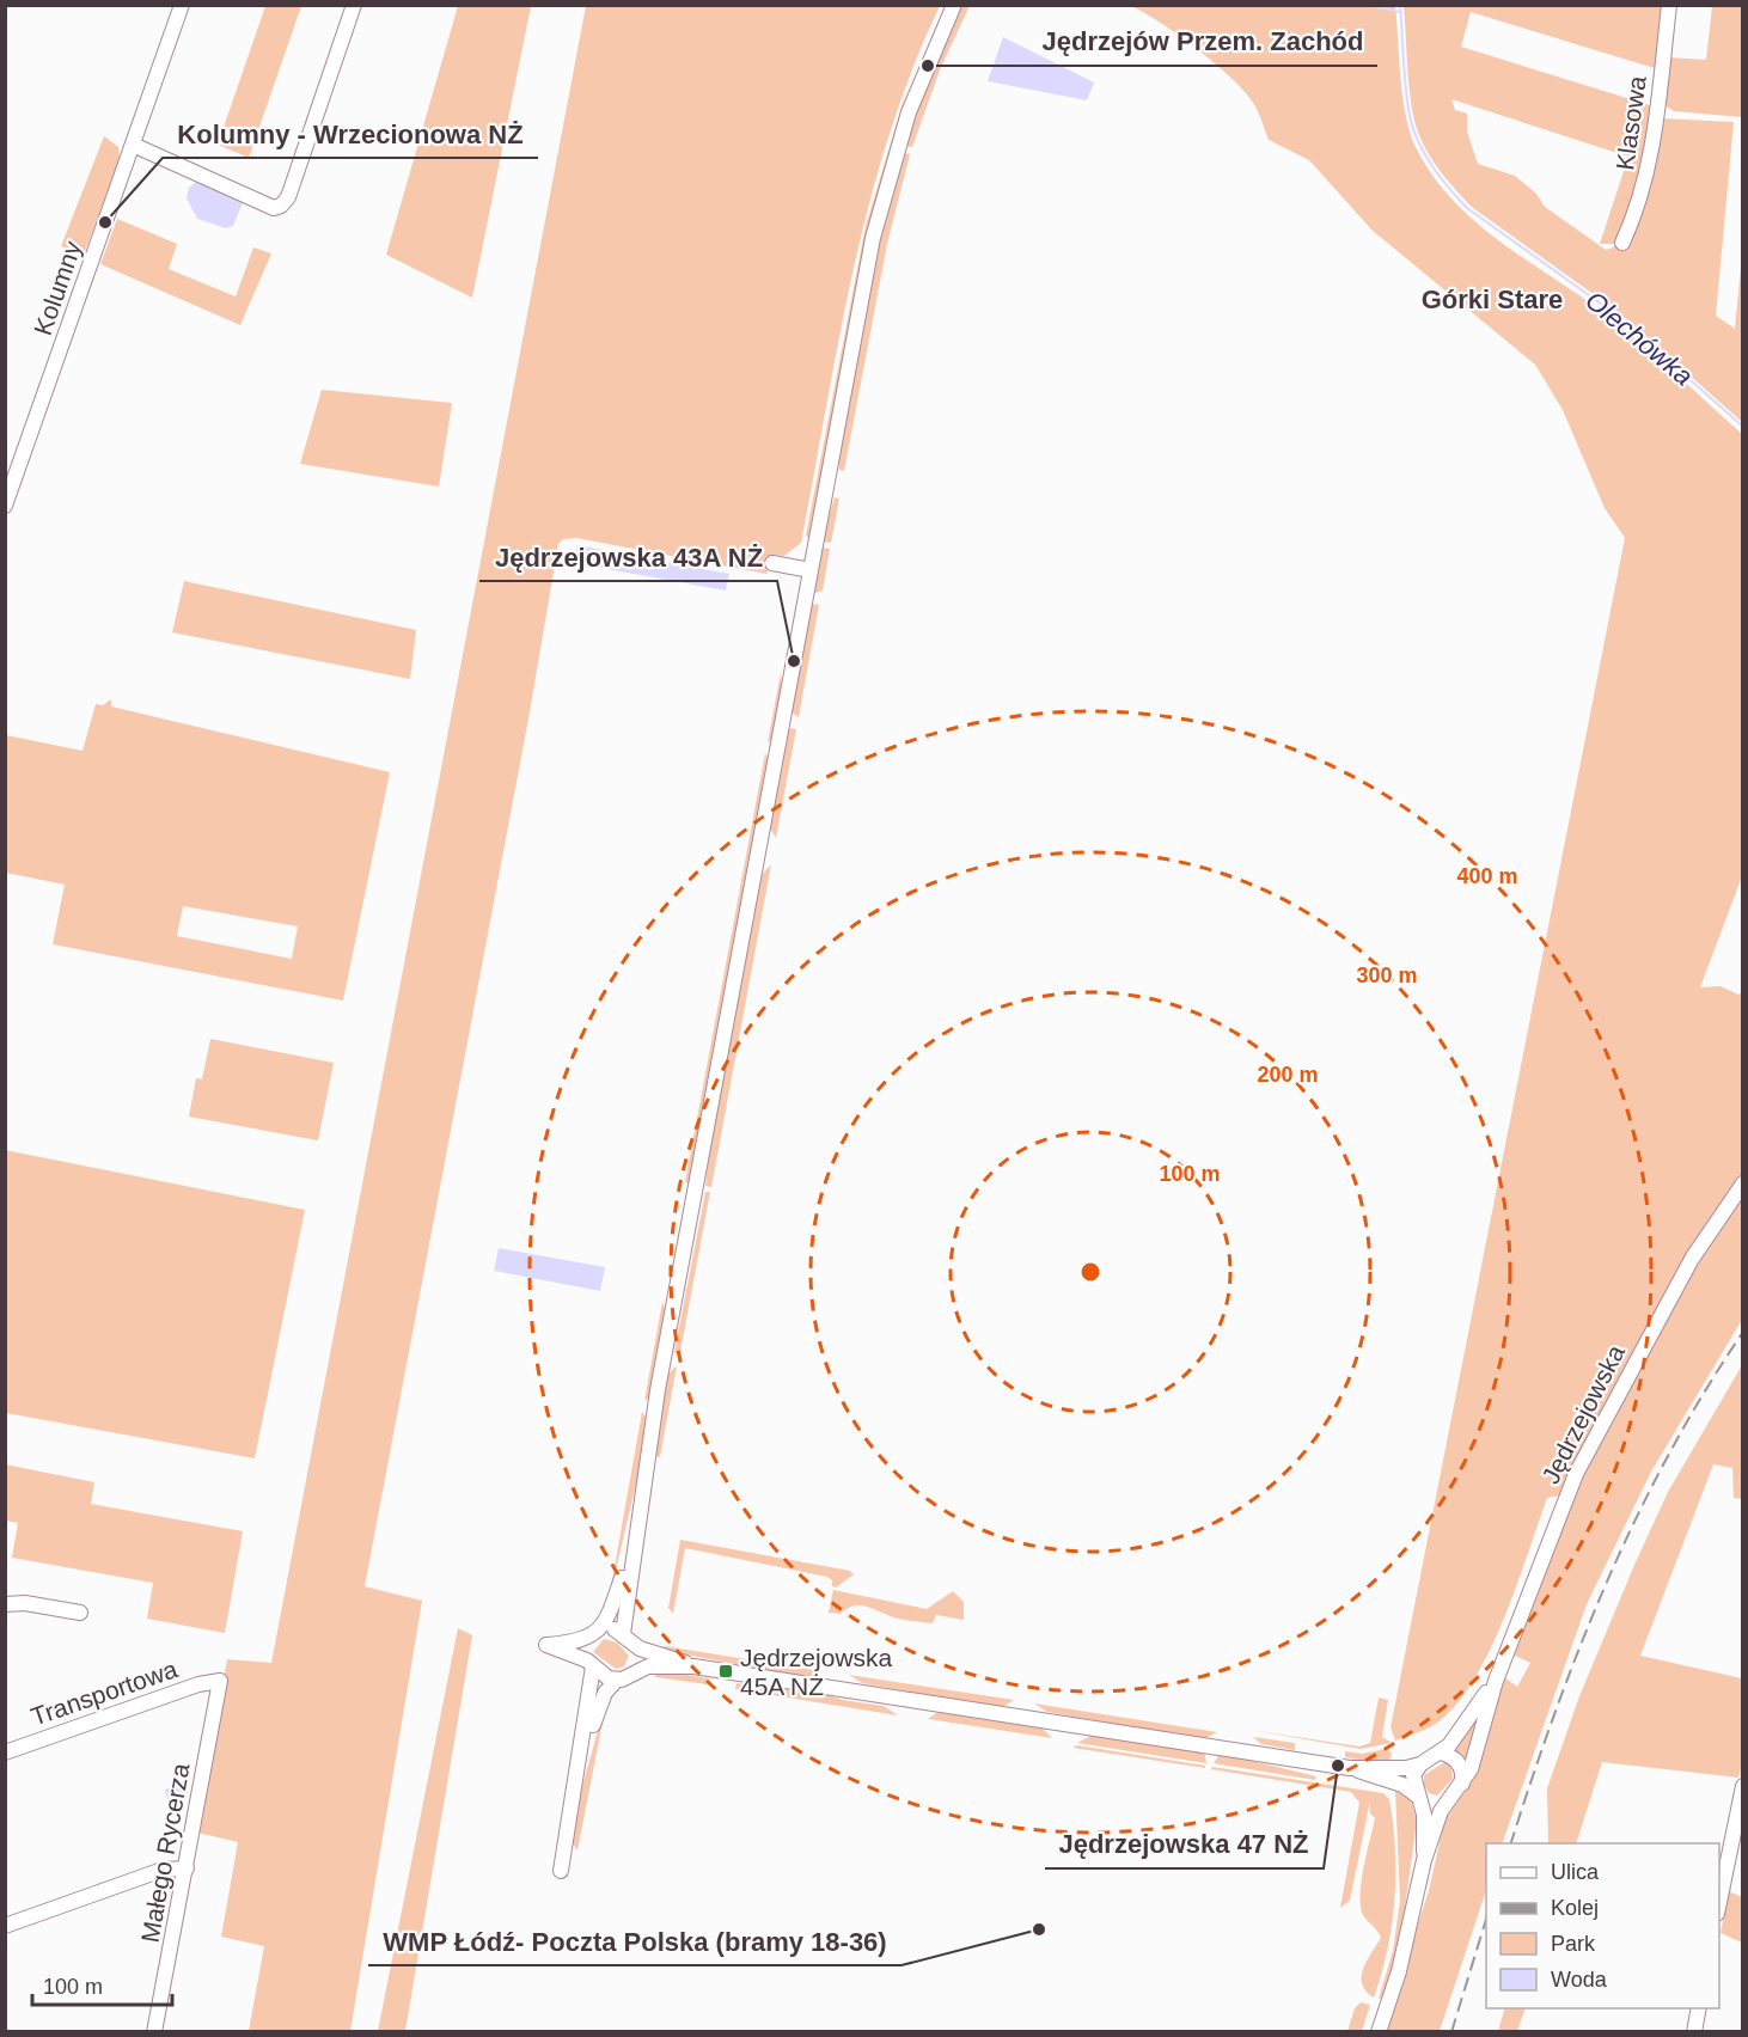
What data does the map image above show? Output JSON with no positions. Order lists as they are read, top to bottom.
{
  "streets": {
    "street": [
      "Klasowa",
      "Kolumny",
      "Jędrzejowska",
      "Transportowa",
      "Małego Rycerza"
    ]
  },
  "crossings": [
    ["Transportowa", "Małego Rycerza"]
  ],
  "districts": ["Górki Stare"],
  "water": ["Olechówka"],
  "places": {
    "other": [
      "Jędrzejów Przem. Zachód",
      "Kolumny - Wrzecionowa NŻ",
      "Jędrzejowska 43A NŻ",
      "Jędrzejowska 47 NŻ",
      "WMP Łódź- Poczta Polska (bramy 18-36)"
    ],
    "transit": ["Jędrzejowska 45A NŻ"]
  },
  "legend": [
    "Ulica",
    "Kolej",
    "Park",
    "Woda"
  ],
  "scale_bar": "100 m",
  "rings": [
    "400 m",
    "300 m",
    "200 m",
    "100 m"
  ]
}
